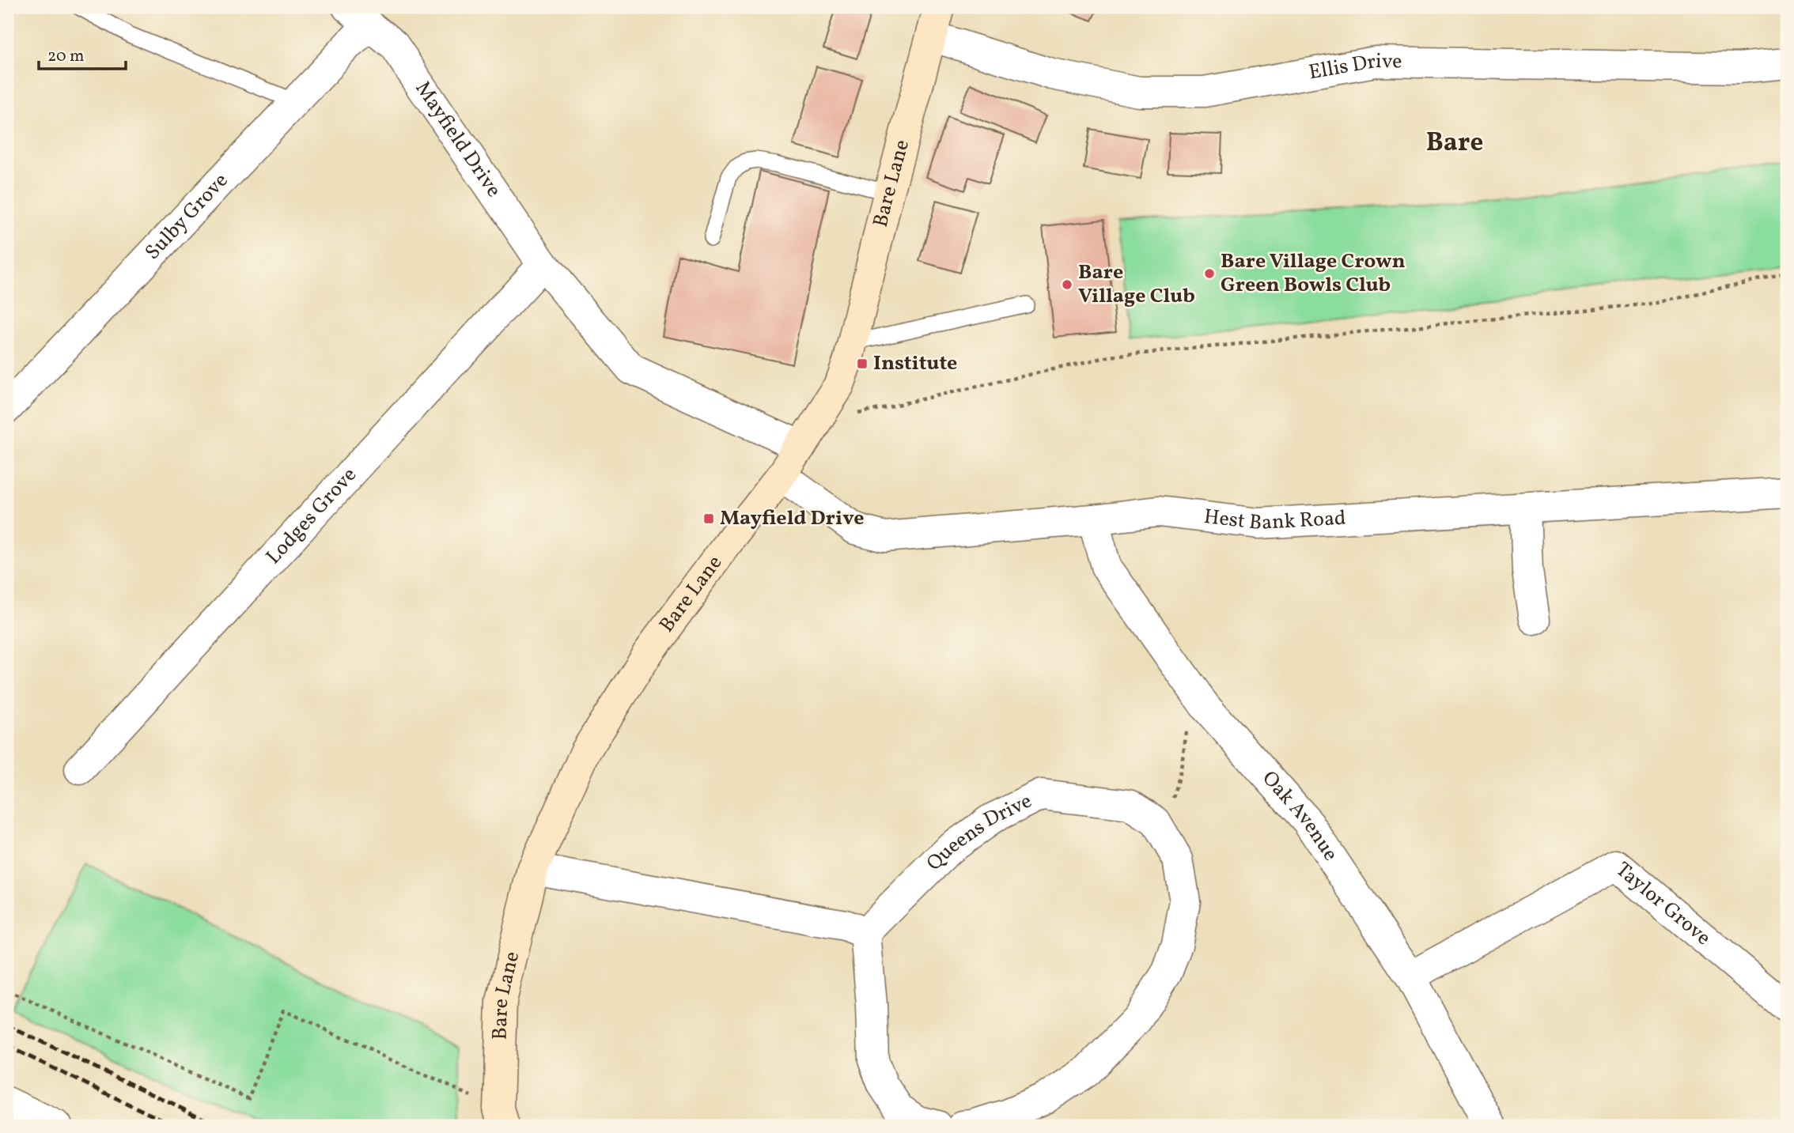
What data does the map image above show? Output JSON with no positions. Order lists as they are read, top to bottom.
{
  "streets": {
    "main road": ["Bare Lane"],
    "street": [
      "Ellis Drive",
      "Mayfield Drive",
      "Sulby Grove",
      "Lodges Grove",
      "Hest Bank Road",
      "Oak Avenue",
      "Queens Drive",
      "Taylor Grove"
    ]
  },
  "crossings": [
    ["Ellis Drive", "Bare Lane"],
    ["Mayfield Drive", "Bare Lane"],
    ["Mayfield Drive", "Sulby Grove"],
    ["Mayfield Drive", "Lodges Grove"],
    ["Bare Lane", "Hest Bank Road"],
    ["Hest Bank Road", "Oak Avenue"],
    ["Oak Avenue", "Taylor Grove"]
  ],
  "districts": ["Bare"],
  "places": {
    "other": ["Bare Village Crown Green Bowls Club", "Bare Village Club"],
    "transit": ["Institute", "Mayfield Drive"]
  },
  "scale_bar": "20 m"
}
